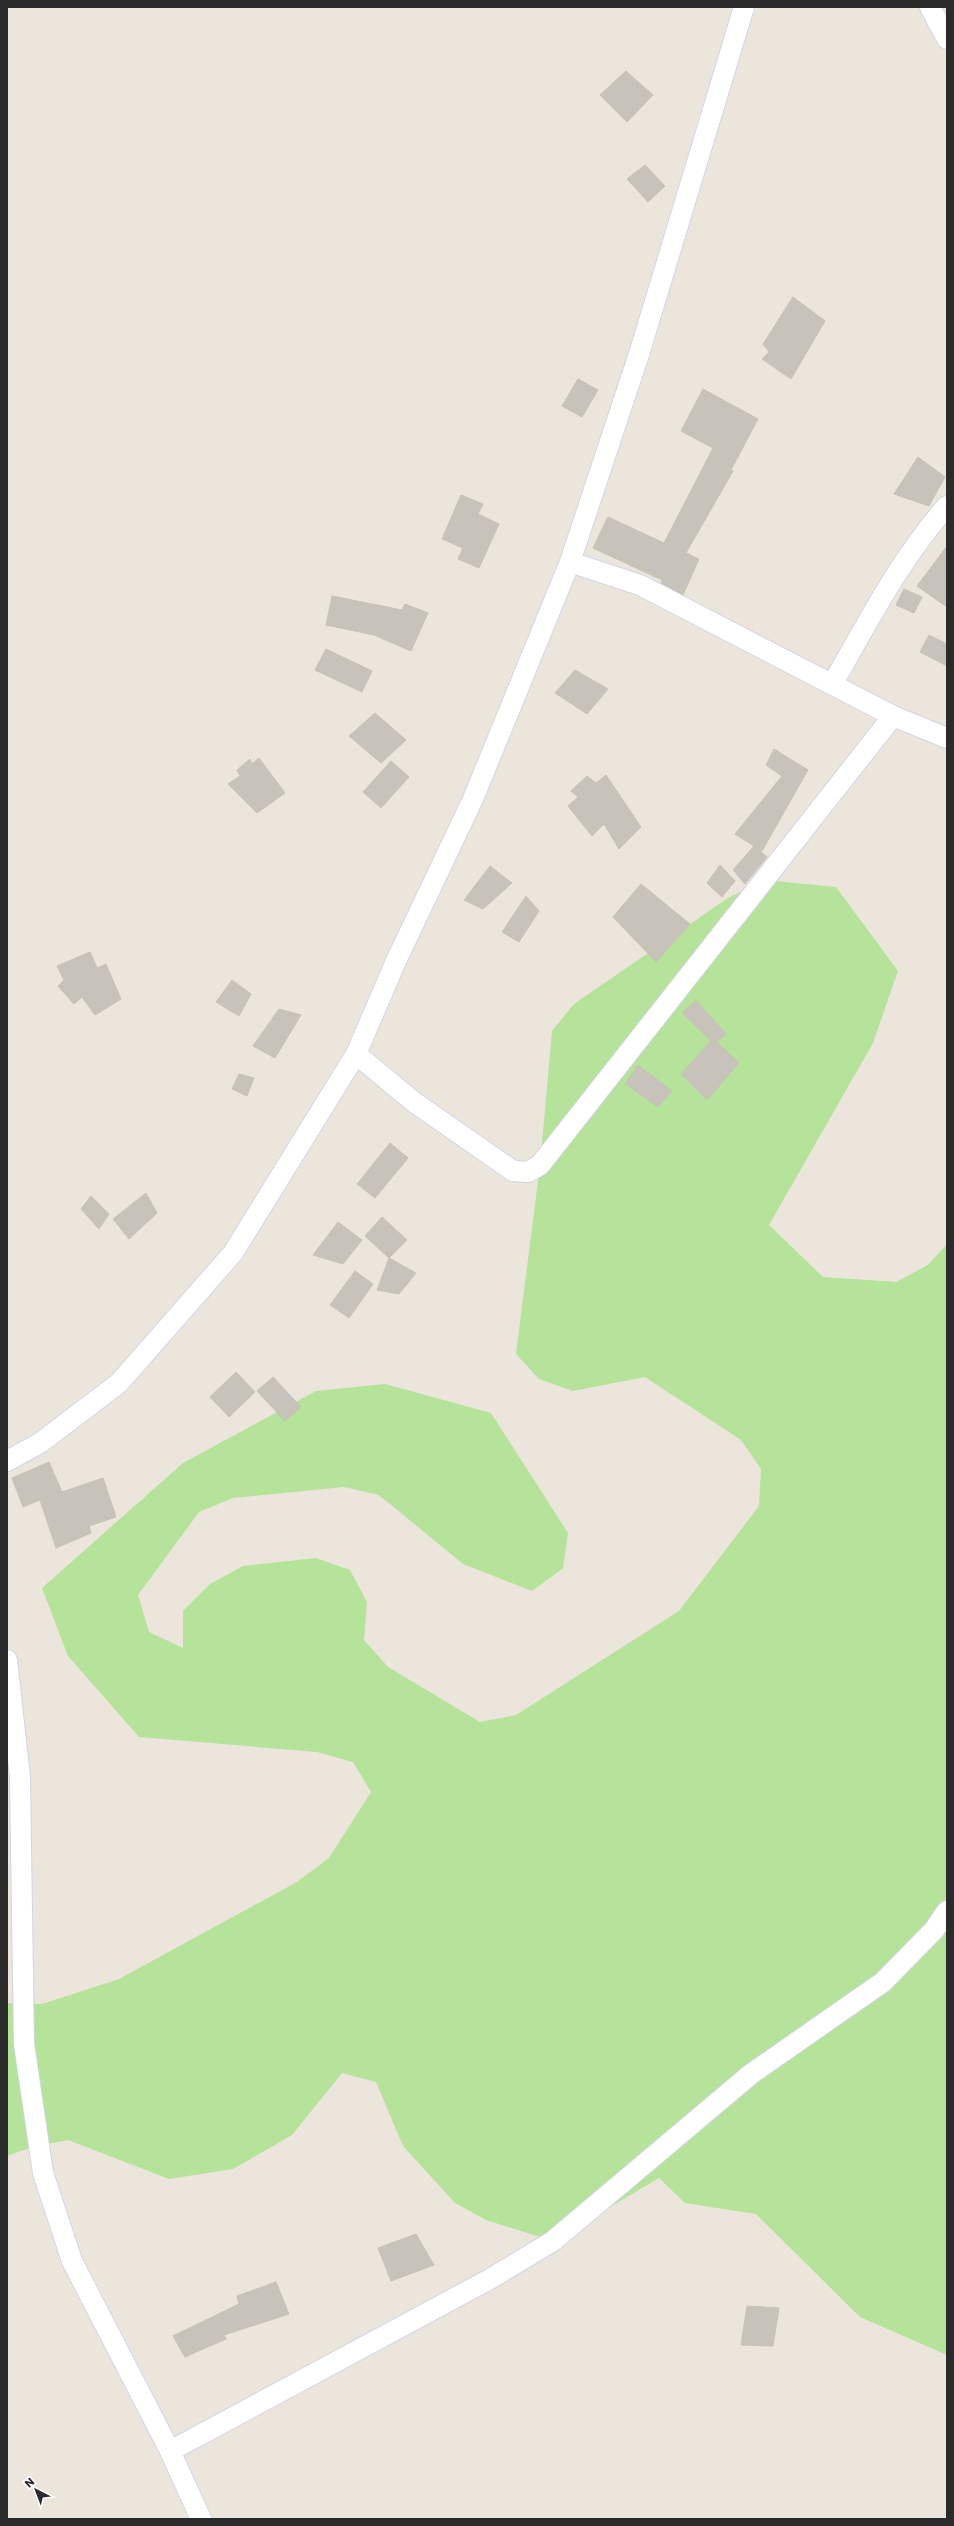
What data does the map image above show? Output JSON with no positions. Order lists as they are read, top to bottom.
{
  "north": "top left"
}
